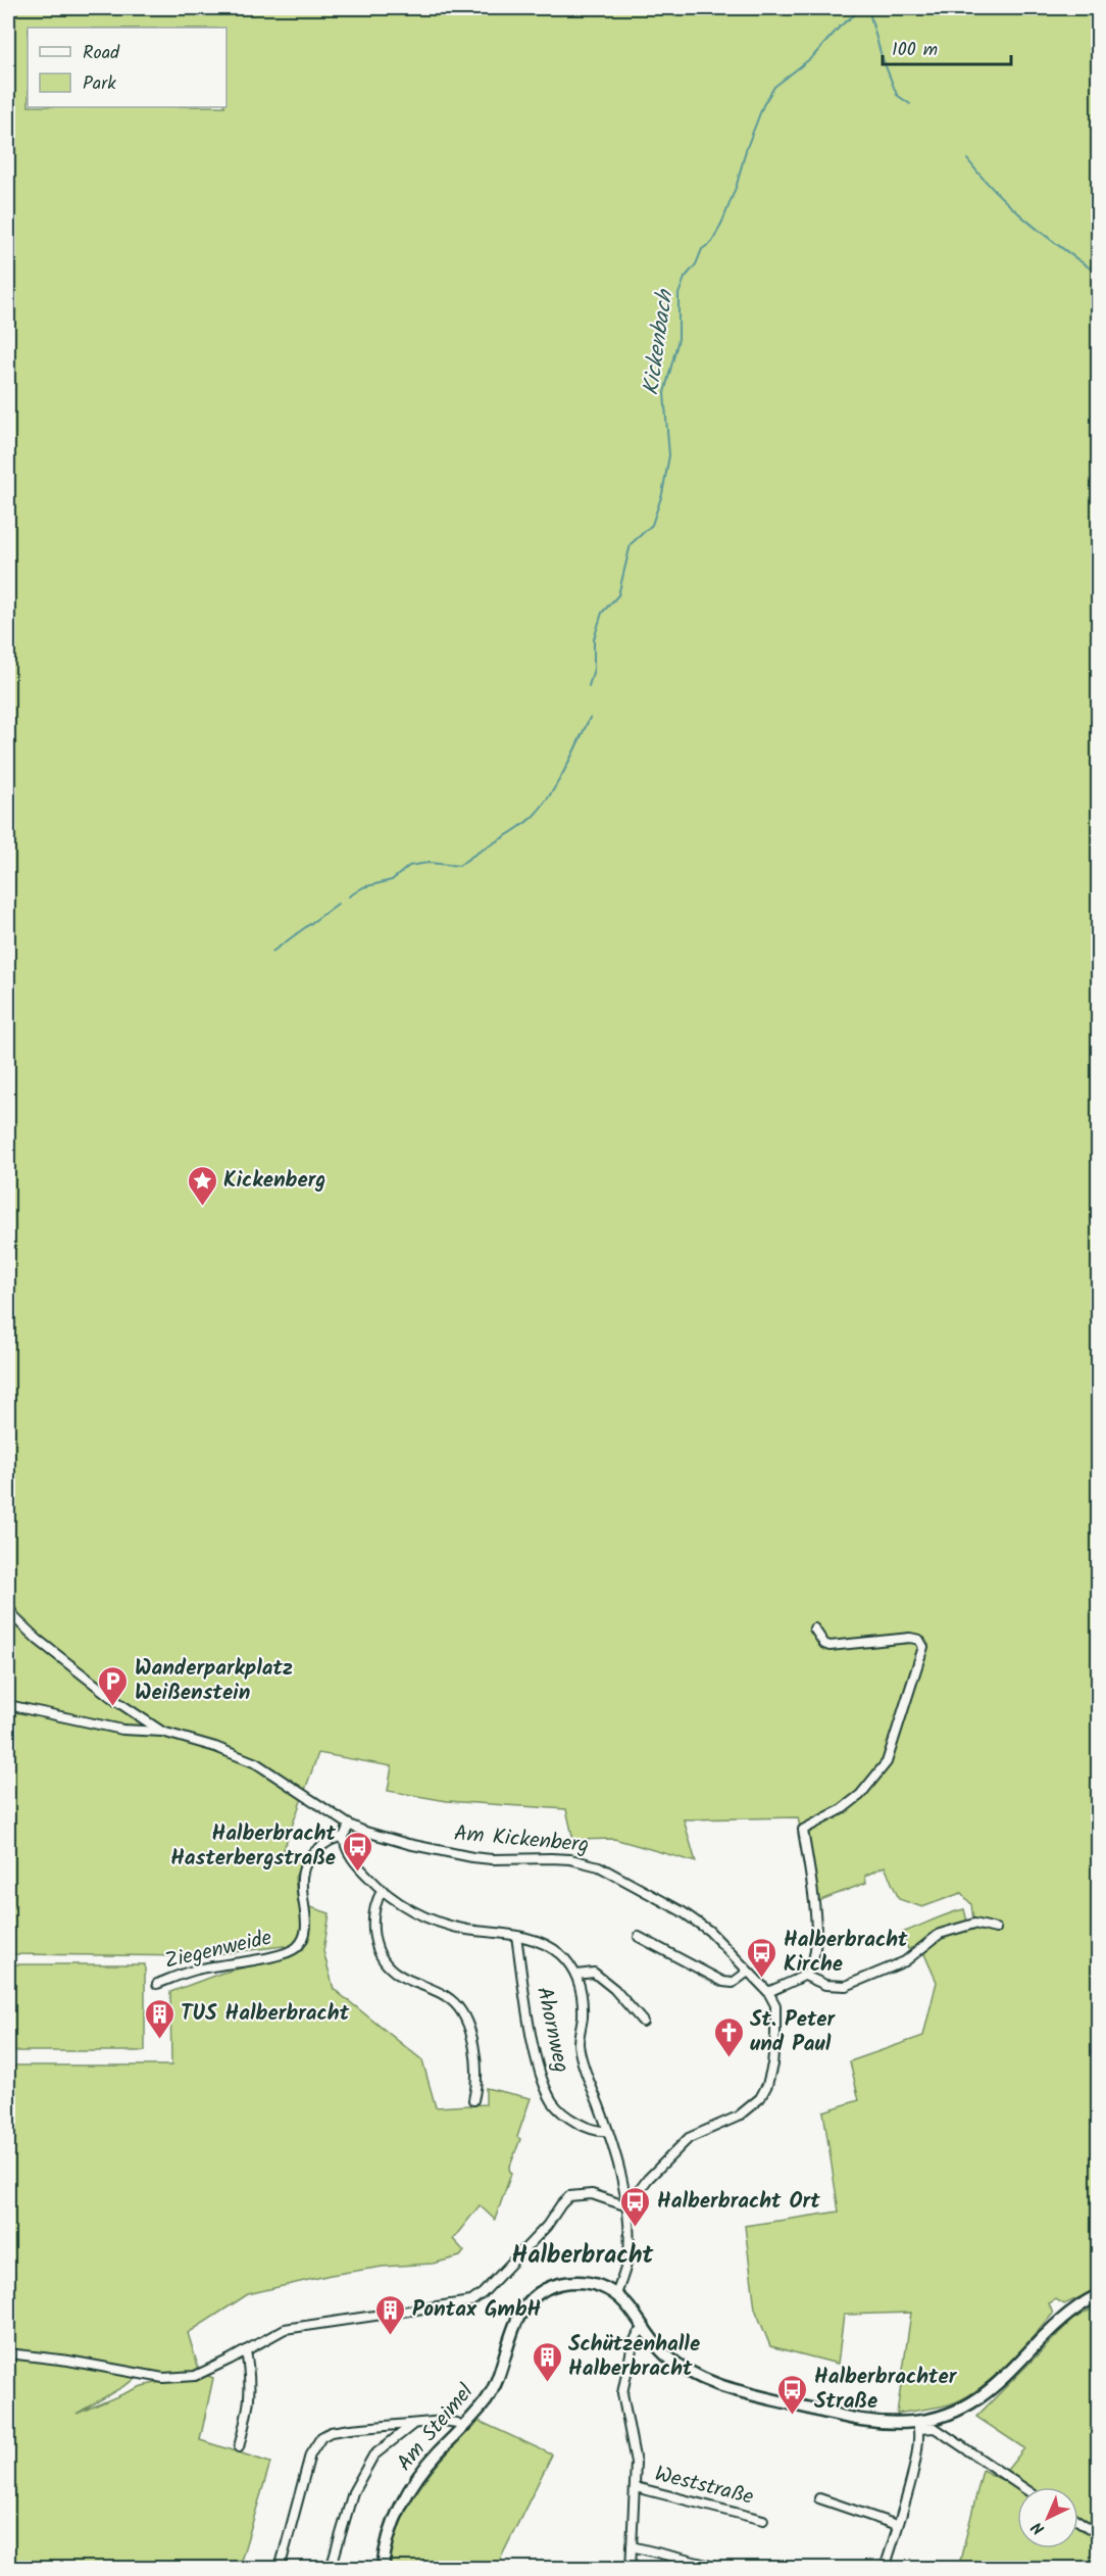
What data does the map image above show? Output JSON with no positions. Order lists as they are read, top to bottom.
{
  "streets": {
    "main road": ["Am Steimel"],
    "street": [
      "Am Kickenberg",
      "Ziegenweide",
      "Ahornweg",
      "Weststraße"
    ]
  },
  "districts": ["Halberbracht"],
  "water": ["Kickenbach"],
  "places": {
    "place": ["Kickenberg"],
    "parking": ["Wanderparkplatz Weißenstein"],
    "bus stop": [
      "Halberbracht Hasterbergstraße",
      "Halberbracht Kirche",
      "Halberbracht Ort",
      "Halberbrachter Straße"
    ],
    "building": ["TUS Halberbracht", "Pontax GmbH", "Schützenhalle Halberbracht"],
    "church": ["St. Peter und Paul"]
  },
  "legend": ["Road", "Park"],
  "scale_bar": "100 m",
  "north": "bottom left"
}
